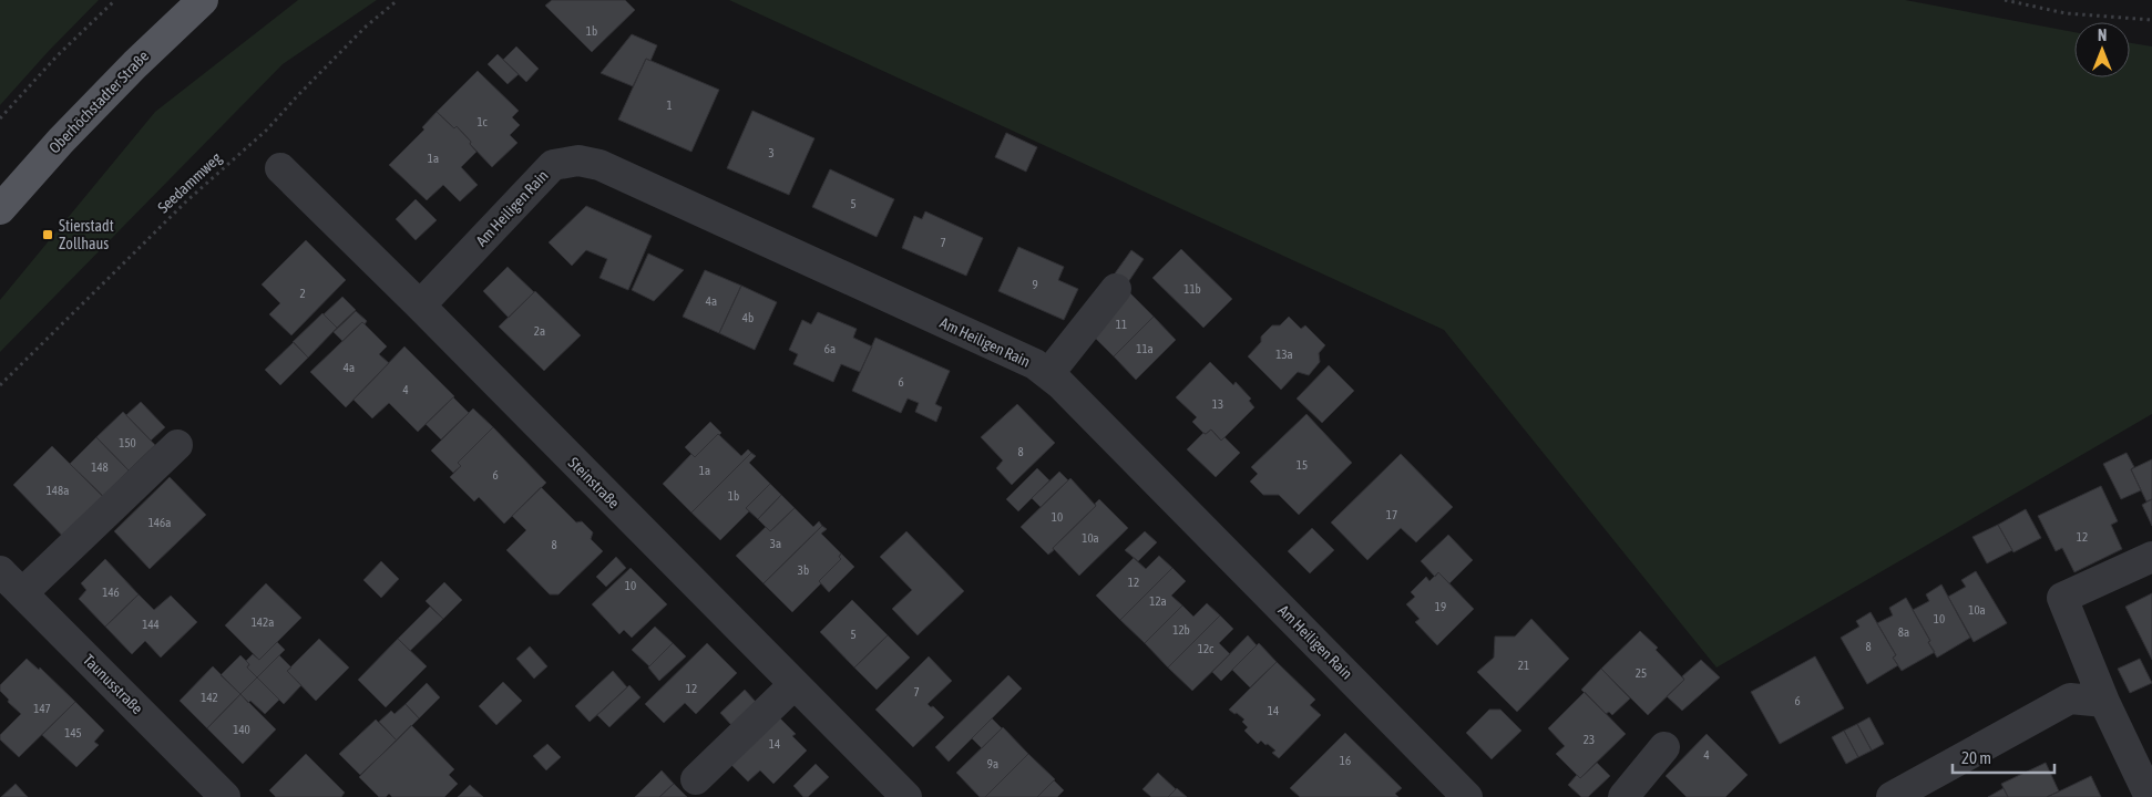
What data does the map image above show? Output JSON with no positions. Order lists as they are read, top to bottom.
{
  "streets": {
    "main road": ["Oberhöchstadter Straße"],
    "street": ["Am Heiligen Rain", "Steinstraße", "Taunusstraße"],
    "path": ["Seedammweg"]
  },
  "crossings": [
    ["Am Heiligen Rain", "Steinstraße"]
  ],
  "places": {
    "transit": ["Stierstadt Zollhaus"]
  },
  "house_numbers": [
    "1b",
    "1",
    "1c",
    "3",
    "1a",
    "5",
    "7",
    "9",
    "11b",
    "2",
    "4a",
    "4b",
    "11",
    "2a",
    "6a",
    "11a",
    "13a",
    "4a",
    "6",
    "4",
    "13",
    "150",
    "8",
    "15",
    "148",
    "1a",
    "6",
    "148a",
    "1b",
    "17",
    "10",
    "146a",
    "12",
    "10a",
    "3a",
    "8",
    "3b",
    "12",
    "10",
    "146",
    "12a",
    "19",
    "10a",
    "10",
    "142a",
    "144",
    "12b",
    "8a",
    "5",
    "8",
    "12c",
    "21",
    "25",
    "12",
    "7",
    "142",
    "6",
    "147",
    "14",
    "140",
    "145",
    "23",
    "14",
    "4",
    "16",
    "9a"
  ],
  "scale_bar": "20 m",
  "north": "top"
}
